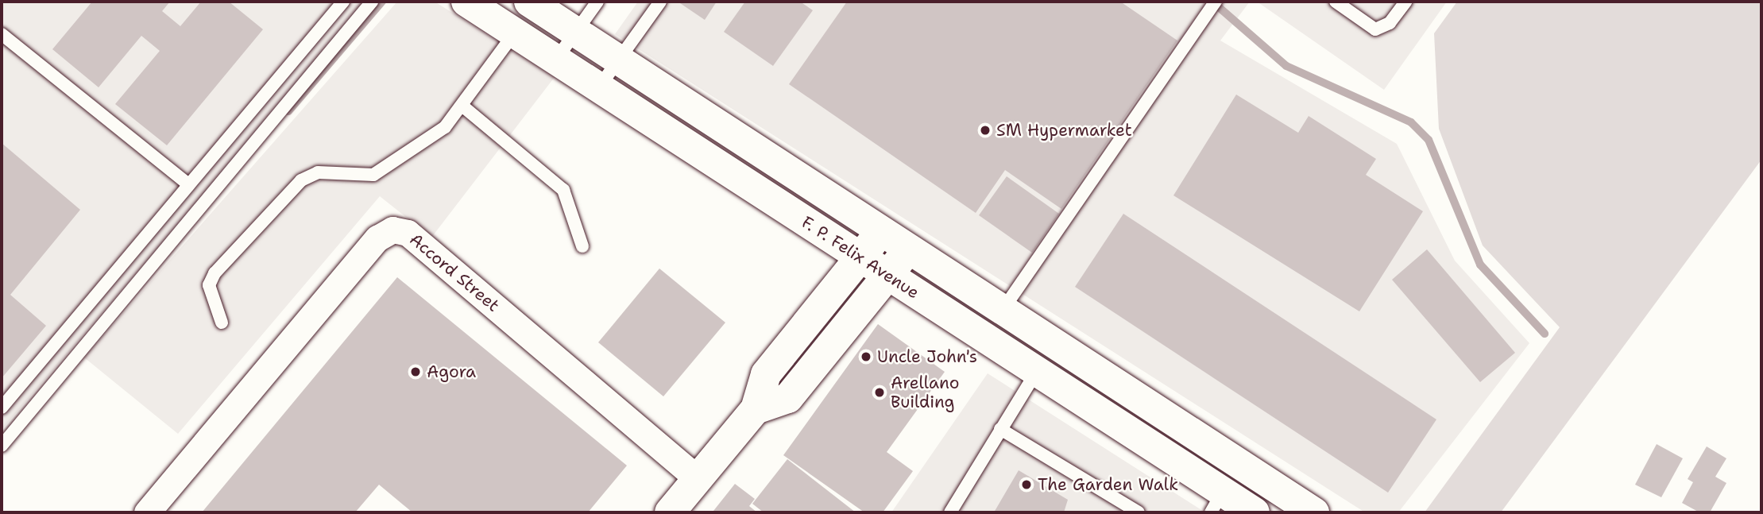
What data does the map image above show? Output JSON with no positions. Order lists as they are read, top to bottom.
{
  "streets": {
    "main road": ["F. P. Felix Avenue"],
    "street": ["Accord Street"]
  },
  "places": [
    "SM Hypermarket",
    "Uncle John's",
    "Agora",
    "Arellano Building",
    "The Garden Walk"
  ]
}
